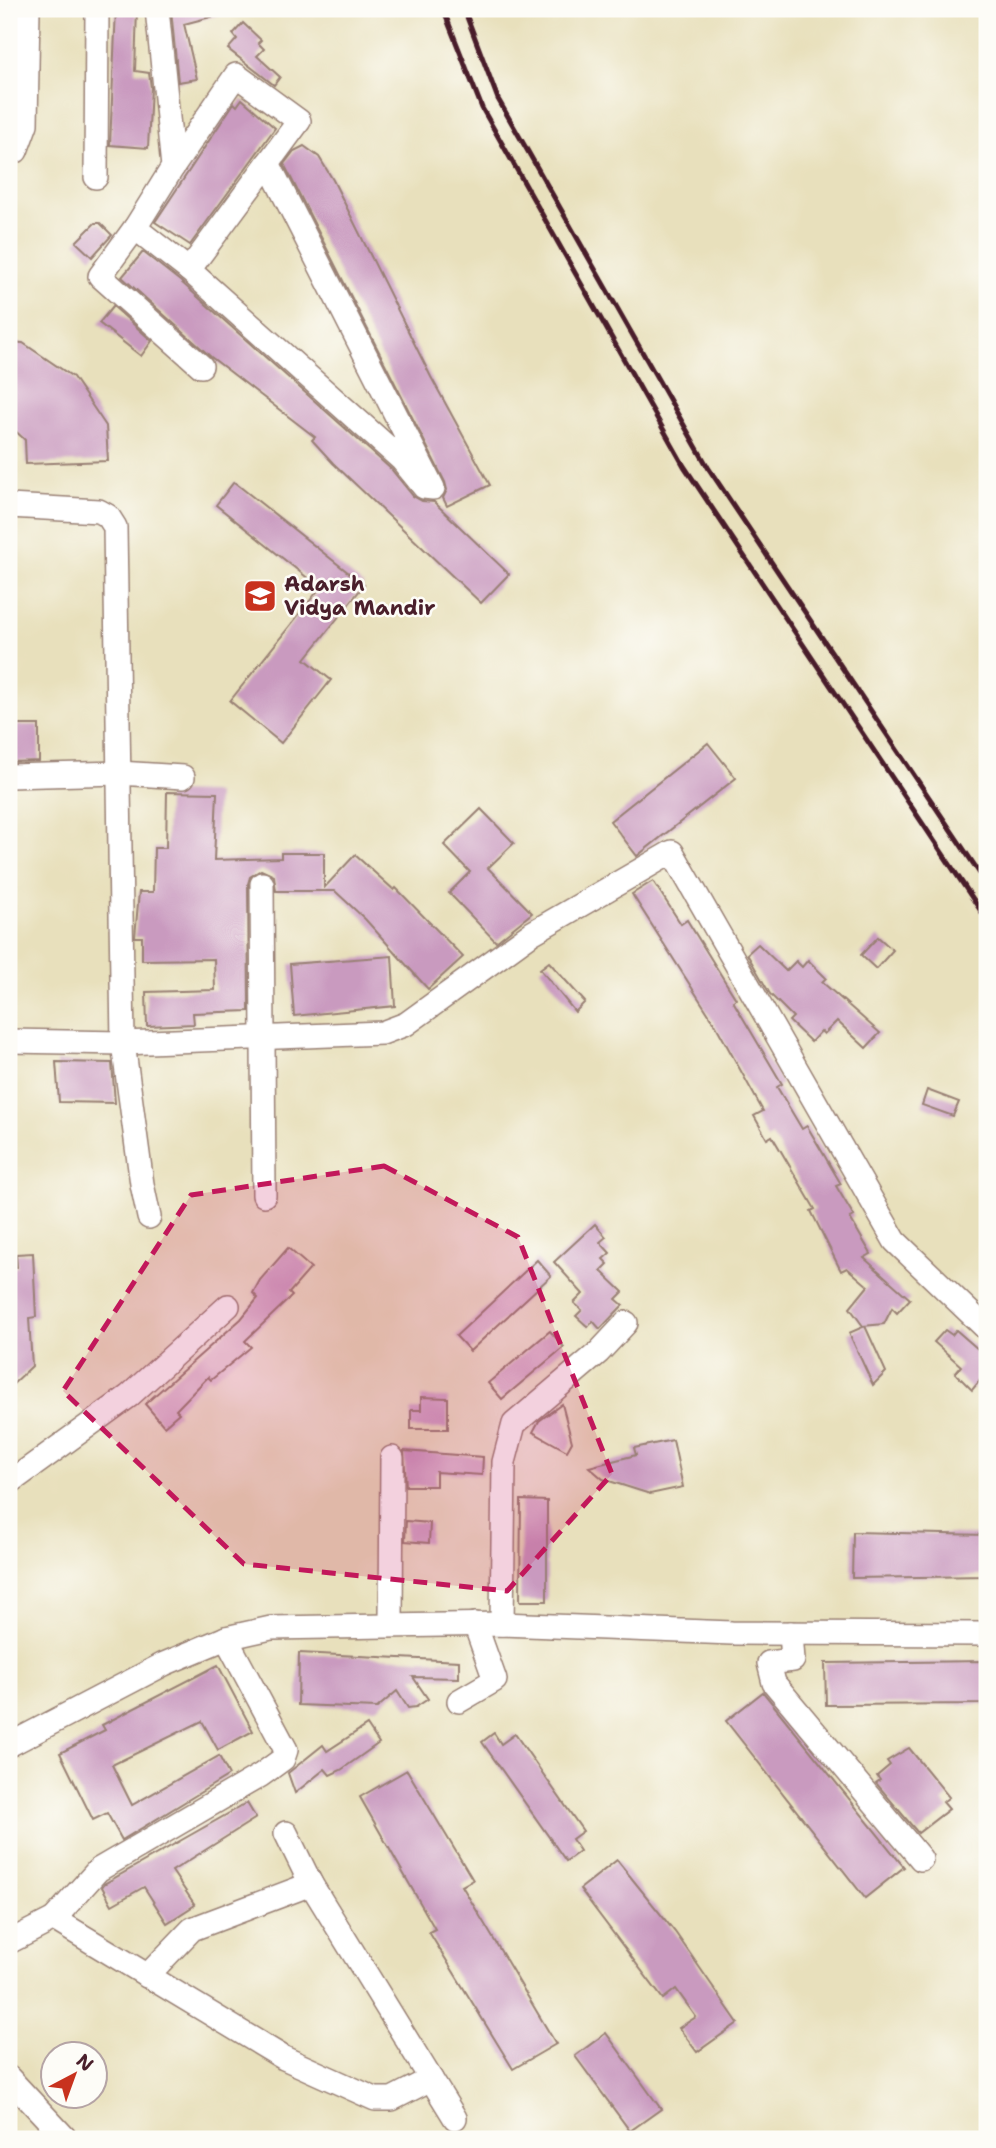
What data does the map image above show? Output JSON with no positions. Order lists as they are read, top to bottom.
{
  "places": {
    "school or university": ["Adarsh Vidya Mandir"]
  },
  "north": "top right"
}
